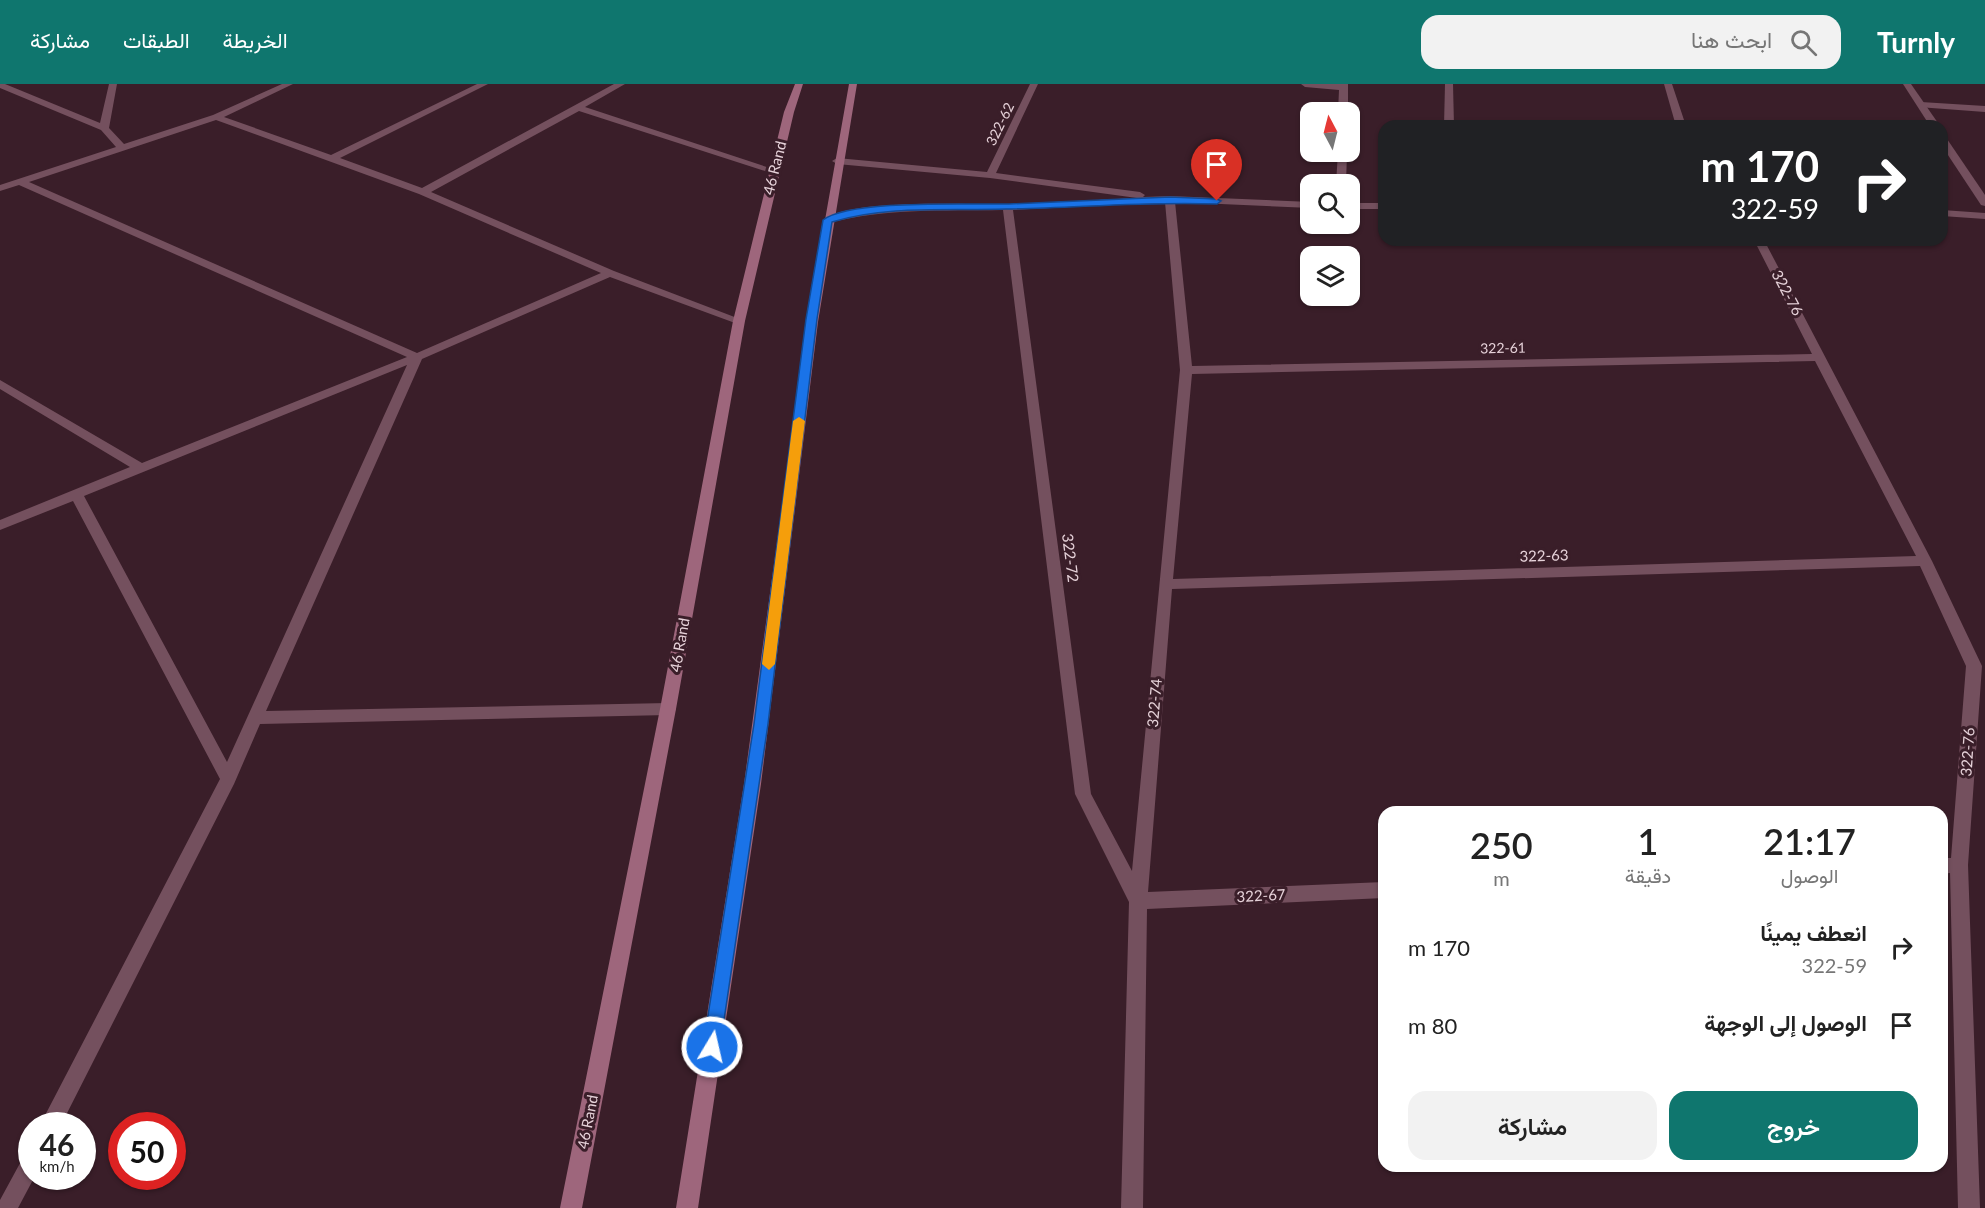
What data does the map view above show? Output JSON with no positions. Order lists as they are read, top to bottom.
{
  "streets": {
    "main road": ["46 Rand"],
    "street": [
      "322-62",
      "322-76",
      "322-61",
      "322-63",
      "322-72",
      "322-74",
      "322-67"
    ]
  },
  "crossings": [
    ["322-76", "322-61"],
    ["322-76", "322-63"],
    ["322-61", "322-74"],
    ["322-63", "322-74"],
    ["322-72", "322-74"],
    ["322-72", "322-67"],
    ["322-74", "322-67"]
  ],
  "north": "top",
  "page": {
    "header": "Turnly",
    "search": "ابحث هنا",
    "nav": ["الخريطة", "الطبقات", "مشاركة"],
    "turn": ["170 m", "322-59"],
    "eta": [
      "21:17",
      "الوصول",
      "1",
      "دقيقة",
      "250",
      "m"
    ],
    "list": [
      {
        "name": "انعطف يمينًا",
        "note": "322-59",
        "value": "170 m"
      },
      {
        "name": "الوصول إلى الوجهة",
        "value": "80 m"
      }
    ],
    "buttons": ["خروج", "مشاركة"],
    "speed": "46 km/h",
    "limit": "50"
  }
}
